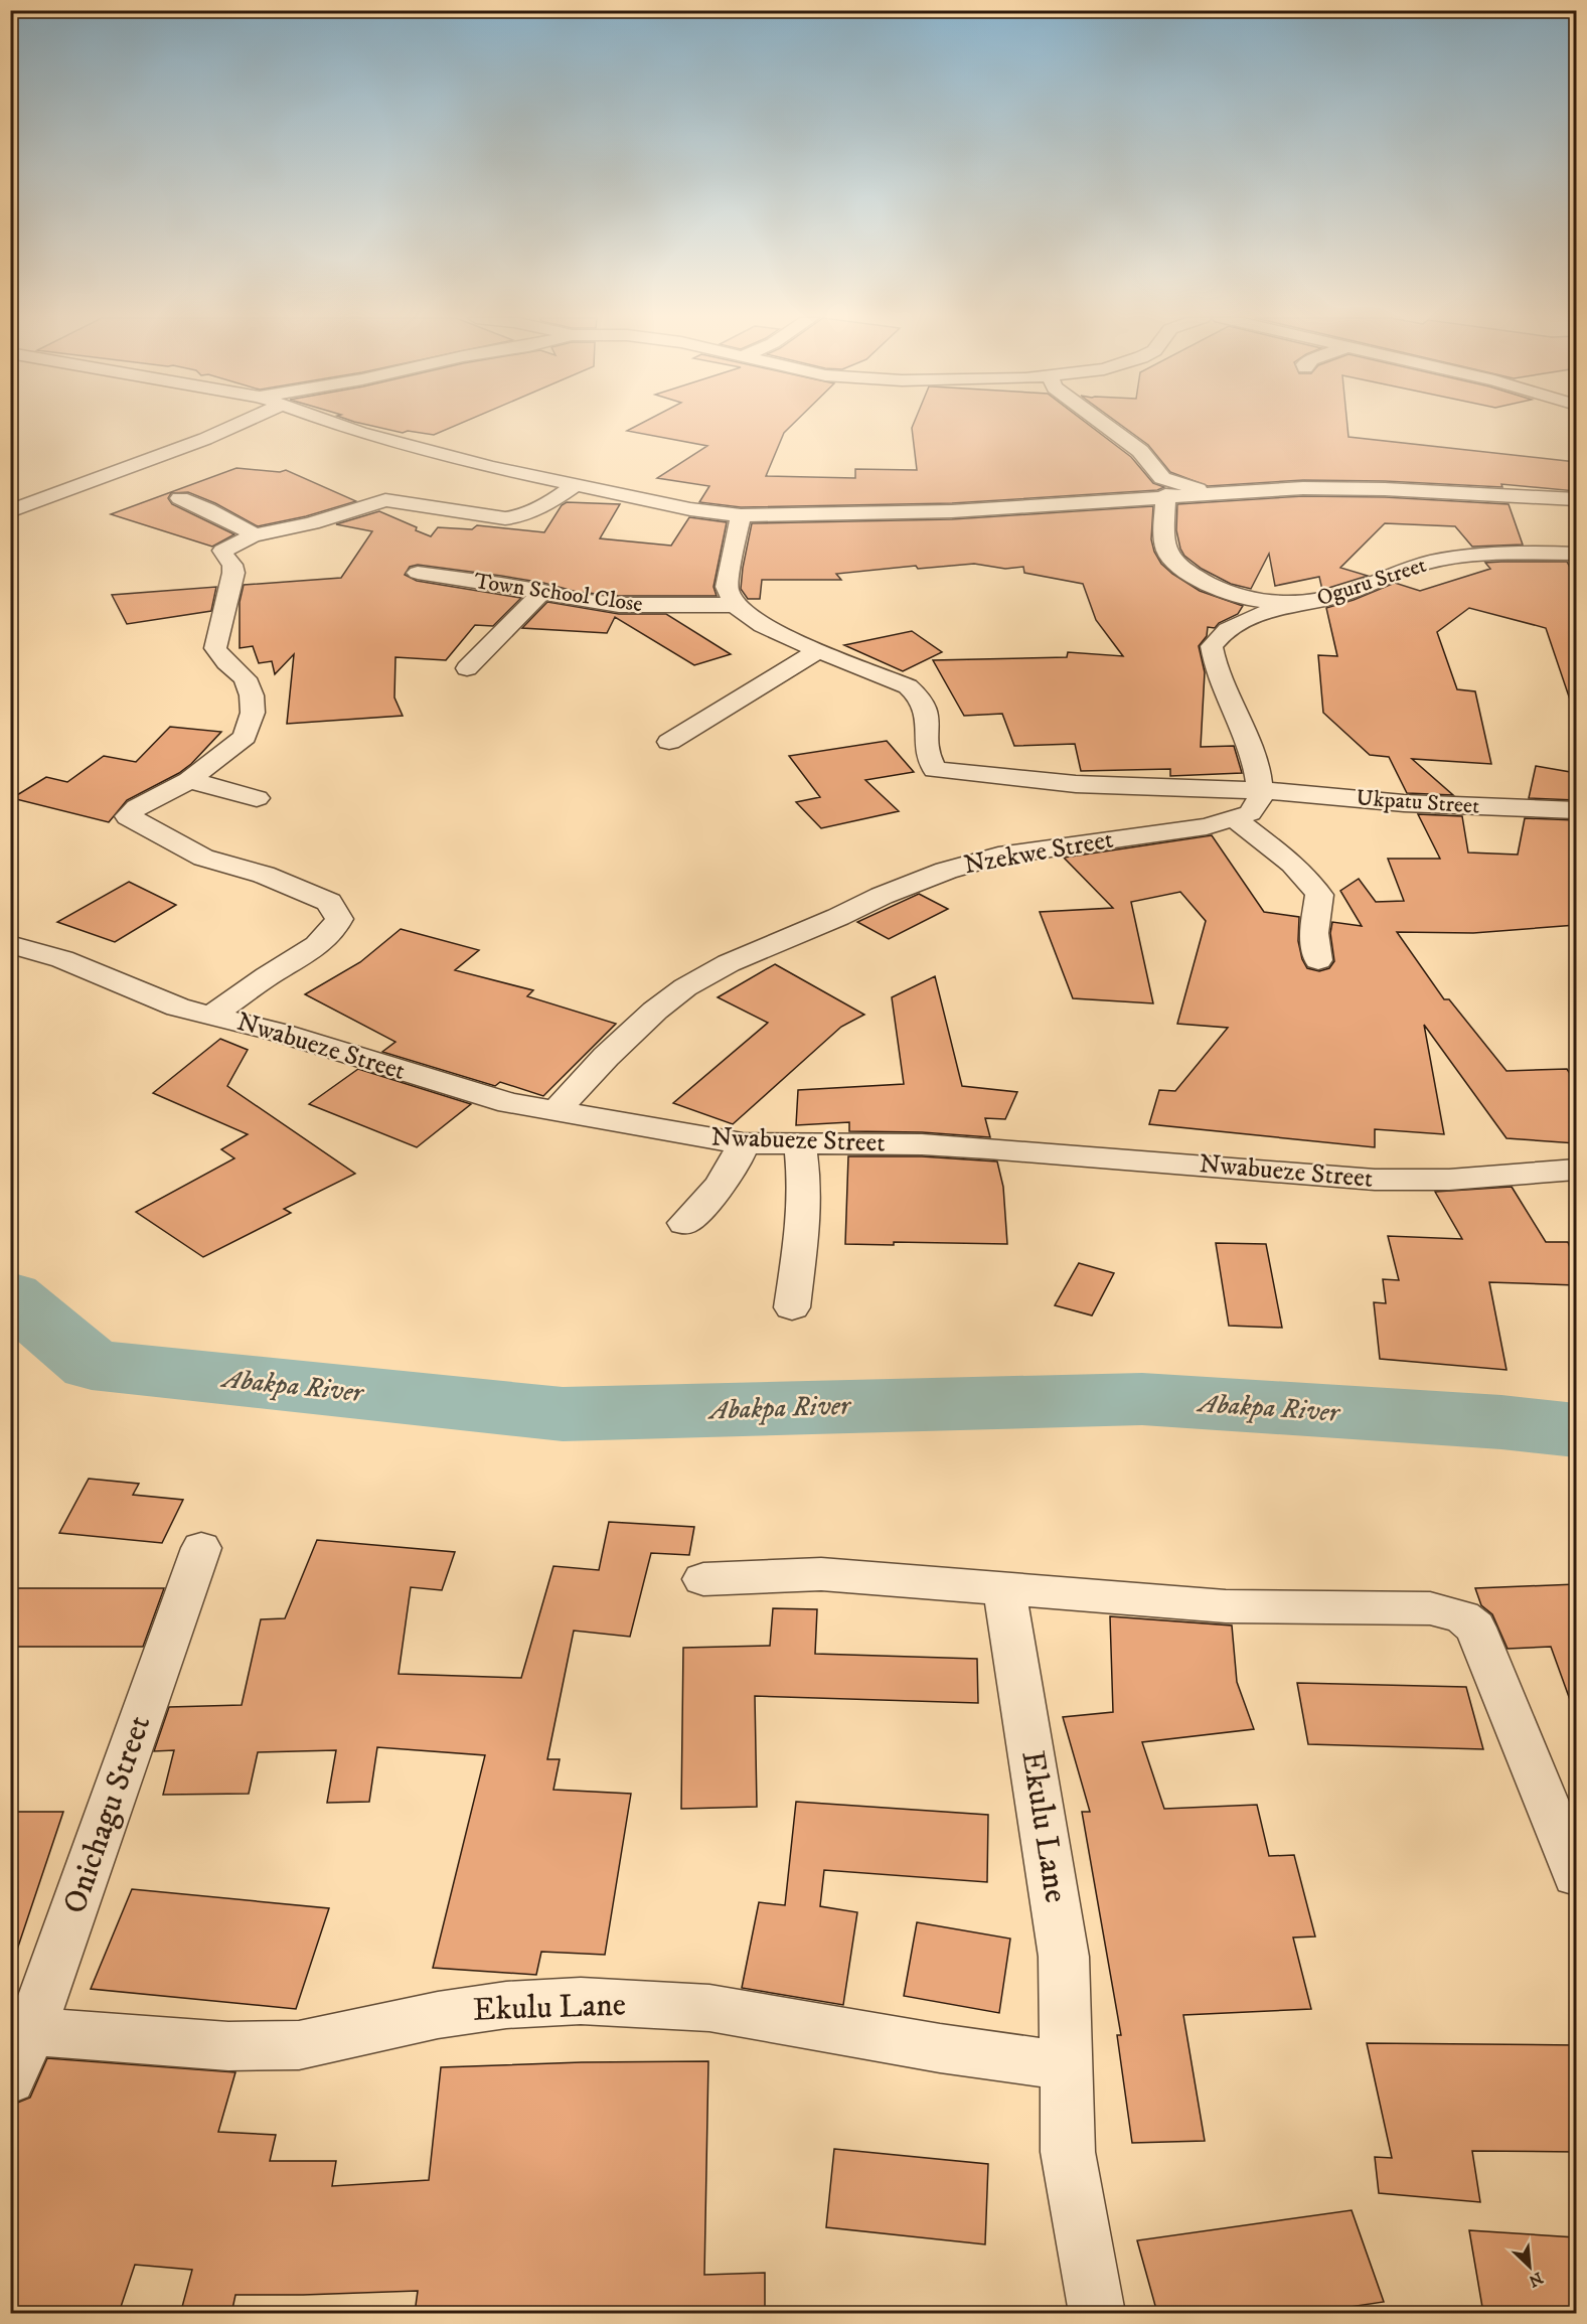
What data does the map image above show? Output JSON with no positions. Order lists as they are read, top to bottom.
{
  "streets": {
    "street": [
      "Oguru Street",
      "Town School Close",
      "Ukpatu Street",
      "Nzekwe Street",
      "Nwabueze Street",
      "Onichagu Street",
      "Ekulu Lane"
    ]
  },
  "crossings": [
    ["Ukpatu Street", "Nzekwe Street"],
    ["Nzekwe Street", "Nwabueze Street"],
    ["Onichagu Street", "Ekulu Lane"]
  ],
  "water": ["Abakpa River"],
  "north": "bottom right"
}
